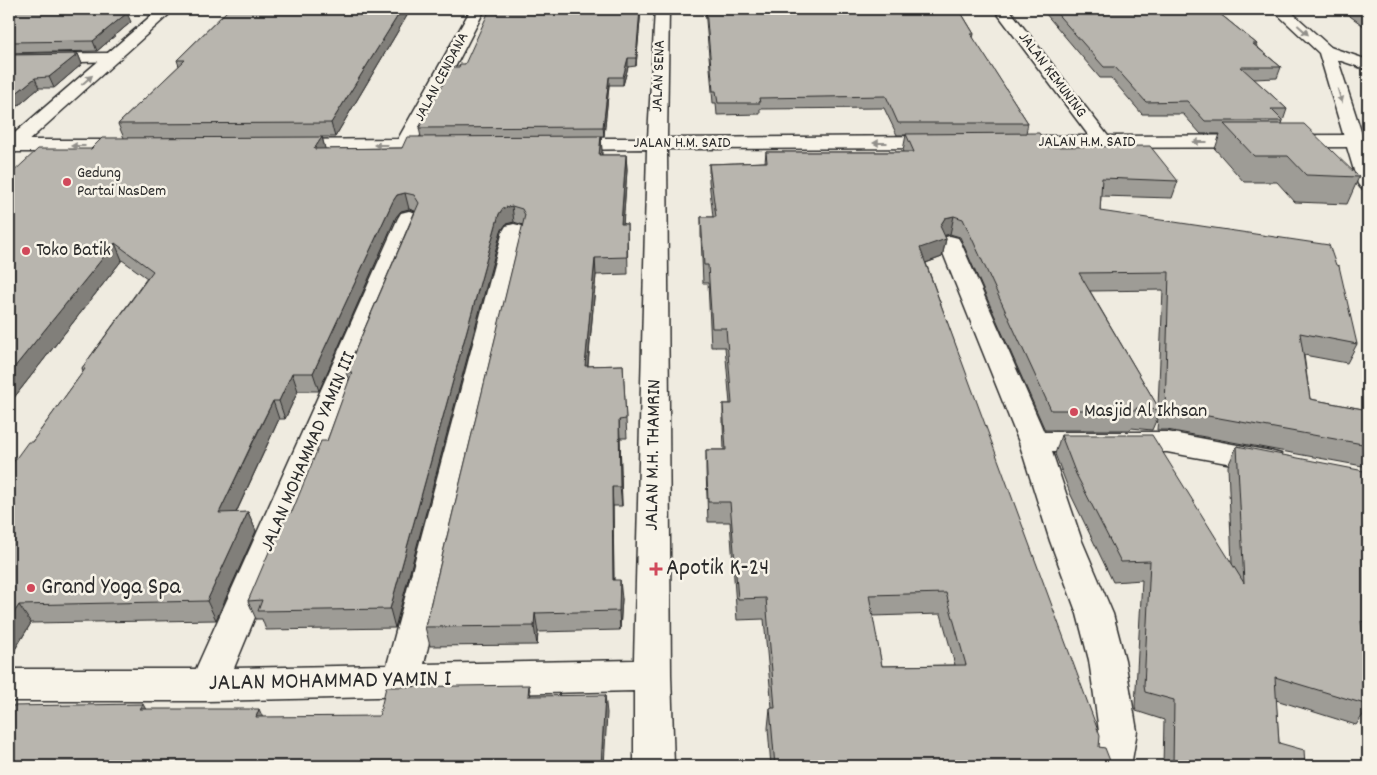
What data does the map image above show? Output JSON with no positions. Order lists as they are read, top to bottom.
{
  "streets": {
    "street": [
      "JALAN KEMUNING",
      "JALAN SENA",
      "JALAN CENDANA",
      "JALAN H.M. SAID",
      "JALAN MOHAMMAD YAMIN III",
      "JALAN M.H. THAMRIN",
      "JALAN MOHAMMAD YAMIN I"
    ]
  },
  "crossings": [
    ["JALAN KEMUNING", "JALAN H.M. SAID"],
    ["JALAN SENA", "JALAN H.M. SAID"],
    ["JALAN SENA", "JALAN M.H. THAMRIN"],
    ["JALAN H.M. SAID", "JALAN M.H. THAMRIN"],
    ["JALAN MOHAMMAD YAMIN III", "JALAN MOHAMMAD YAMIN I"],
    ["JALAN M.H. THAMRIN", "JALAN MOHAMMAD YAMIN I"]
  ],
  "one_way": ["JALAN H.M. SAID"],
  "places": {
    "other": [
      "Gedung Partai NasDem",
      "Toko Batik",
      "Masjid Al Ikhsan",
      "Grand Yoga Spa"
    ],
    "health": ["Apotik K-24"]
  }
}
